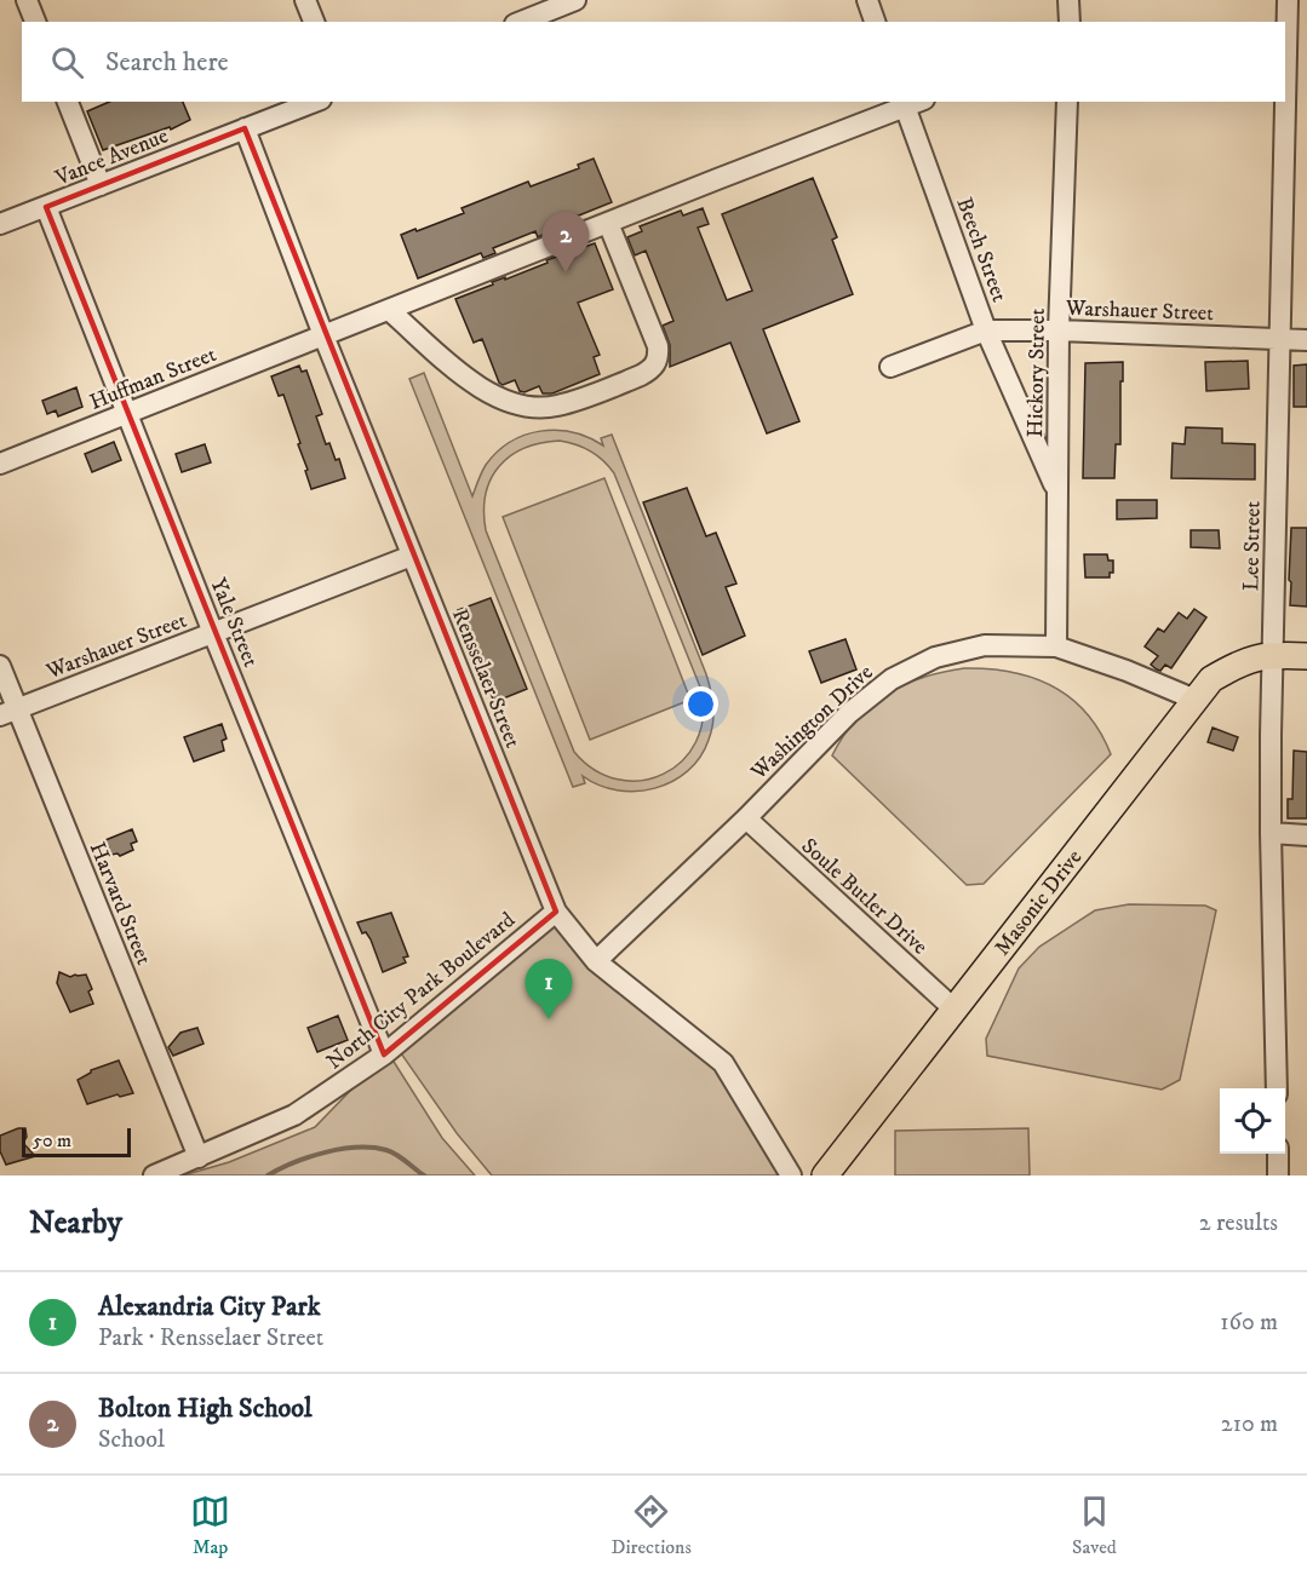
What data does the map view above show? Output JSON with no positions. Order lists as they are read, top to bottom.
{
  "streets": {
    "main road": ["Masonic Drive"],
    "street": [
      "Vance Avenue",
      "Beech Street",
      "Warshauer Street",
      "Hickory Street",
      "Huffman Street",
      "Lee Street",
      "Yale Street",
      "Rensselaer Street",
      "Washington Drive",
      "Soule Butler Drive",
      "Harvard Street",
      "North City Park Boulevard"
    ]
  },
  "crossings": [
    ["Vance Avenue", "Yale Street"],
    ["Vance Avenue", "Rensselaer Street"],
    ["Beech Street", "Warshauer Street"],
    ["Beech Street", "Hickory Street"],
    ["Beech Street", "Huffman Street"],
    ["Warshauer Street", "Hickory Street"],
    ["Warshauer Street", "Lee Street"],
    ["Warshauer Street", "Yale Street"],
    ["Warshauer Street", "Rensselaer Street"],
    ["Warshauer Street", "Harvard Street"],
    ["Hickory Street", "Washington Drive"],
    ["Huffman Street", "Yale Street"],
    ["Huffman Street", "Rensselaer Street"],
    ["Lee Street", "Masonic Drive"],
    ["Yale Street", "North City Park Boulevard"],
    ["Rensselaer Street", "Washington Drive"],
    ["Rensselaer Street", "North City Park Boulevard"],
    ["Washington Drive", "Soule Butler Drive"],
    ["Washington Drive", "Masonic Drive"],
    ["Soule Butler Drive", "Masonic Drive"],
    ["Harvard Street", "North City Park Boulevard"]
  ],
  "scale_bar": "50 m",
  "page": {
    "search": "Search here",
    "pins": ["2", "1"],
    "scale": "50 m",
    "heading": ["Nearby", "2 results"],
    "list": [
      {
        "mark": "1",
        "name": "Alexandria City Park",
        "note": "Park · Rensselaer Street",
        "value": "160 m"
      },
      {
        "mark": "2",
        "name": "Bolton High School",
        "note": "School",
        "value": "210 m"
      }
    ],
    "nav": ["Map", "Directions", "Saved"]
  }
}
